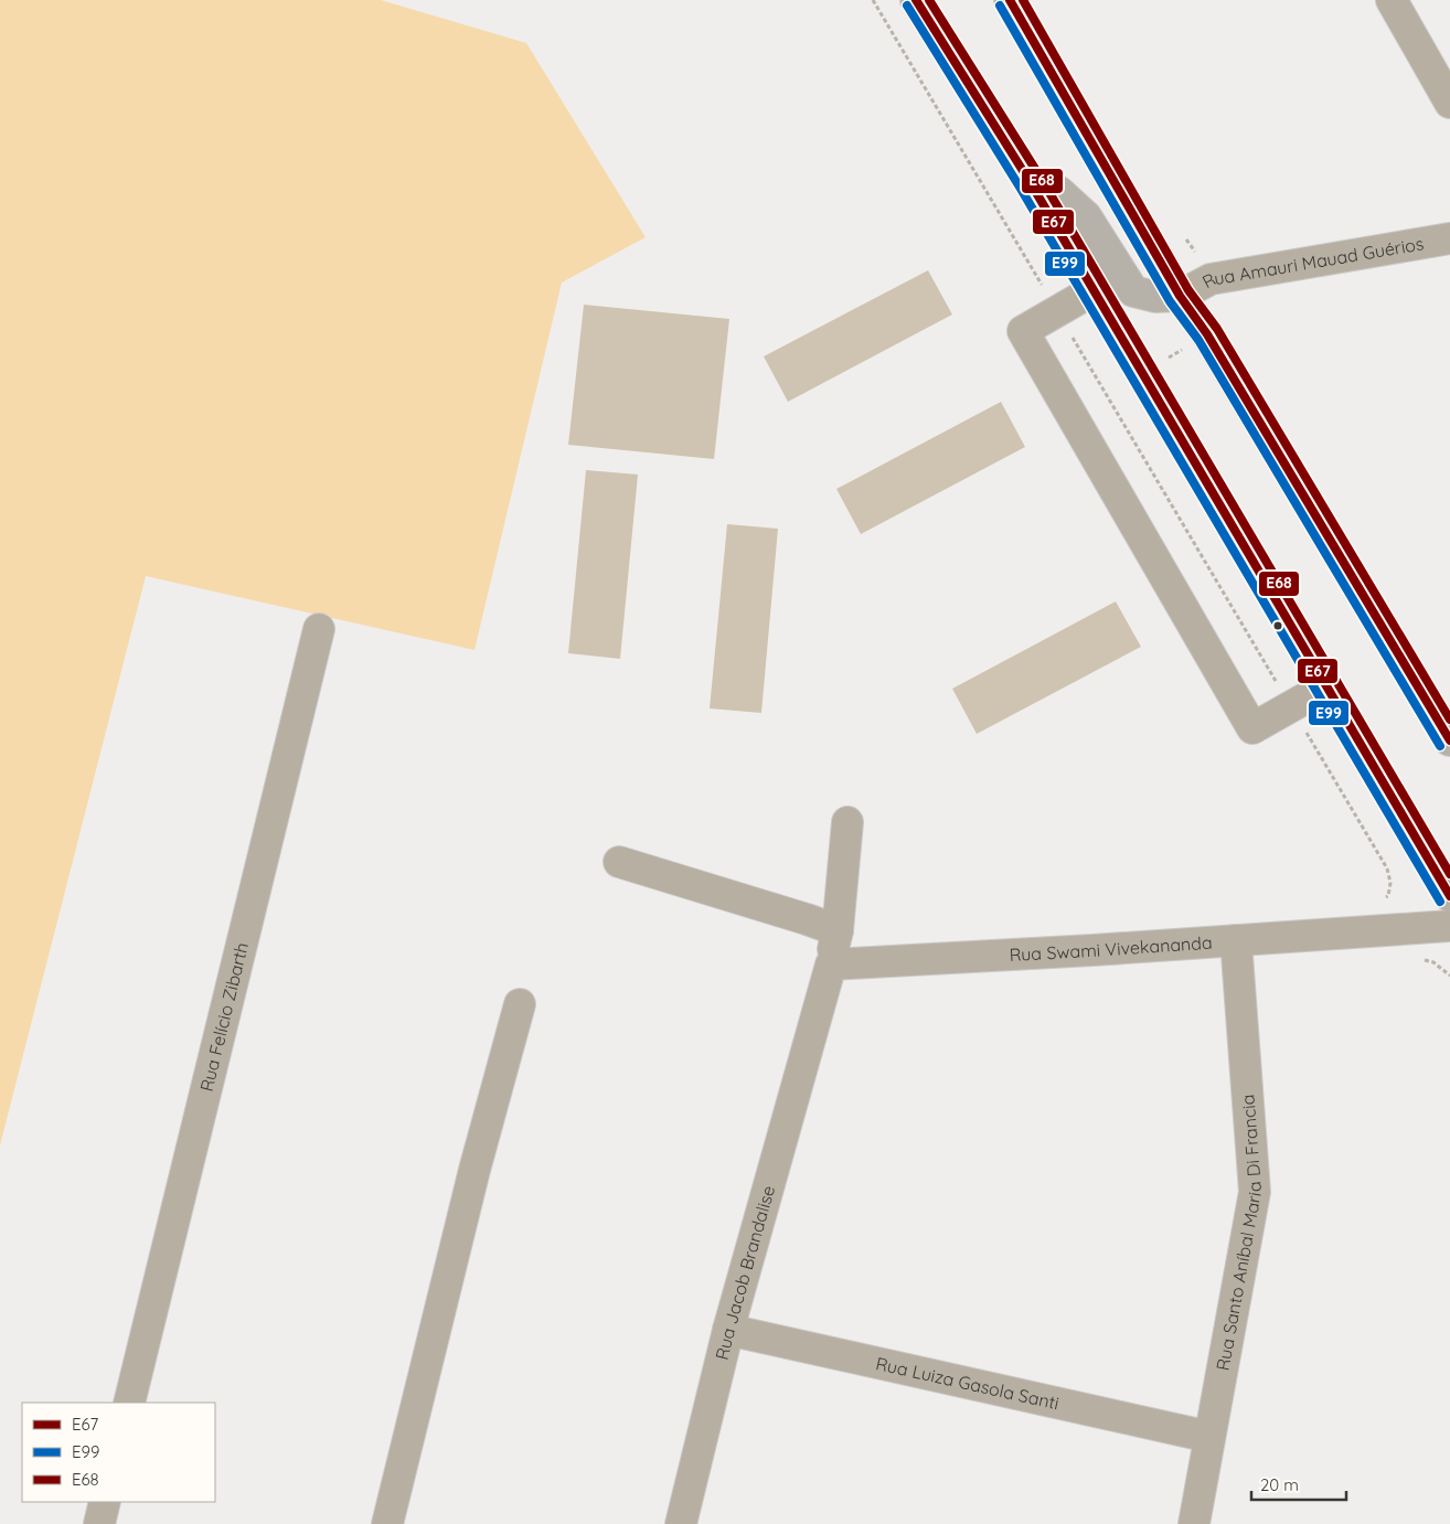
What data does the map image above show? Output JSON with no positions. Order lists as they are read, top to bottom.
{
  "streets": {
    "street": [
      "Rua Amauri Mauad Guérios",
      "Rua Swami Vivekananda",
      "Rua Felício Zibarth",
      "Rua Santo Aníbal Maria Di Francia",
      "Rua Jacob Brandalise",
      "Rua Luiza Gasola Santi"
    ]
  },
  "crossings": [
    ["Rua Swami Vivekananda", "Rua Santo Aníbal Maria Di Francia"],
    ["Rua Swami Vivekananda", "Rua Jacob Brandalise"],
    ["Rua Santo Aníbal Maria Di Francia", "Rua Luiza Gasola Santi"],
    ["Rua Jacob Brandalise", "Rua Luiza Gasola Santi"]
  ],
  "lines": ["transit line E67", "transit line E68", "transit line E99"],
  "legend": ["E67", "E99", "E68"],
  "scale_bar": "20 m"
}
